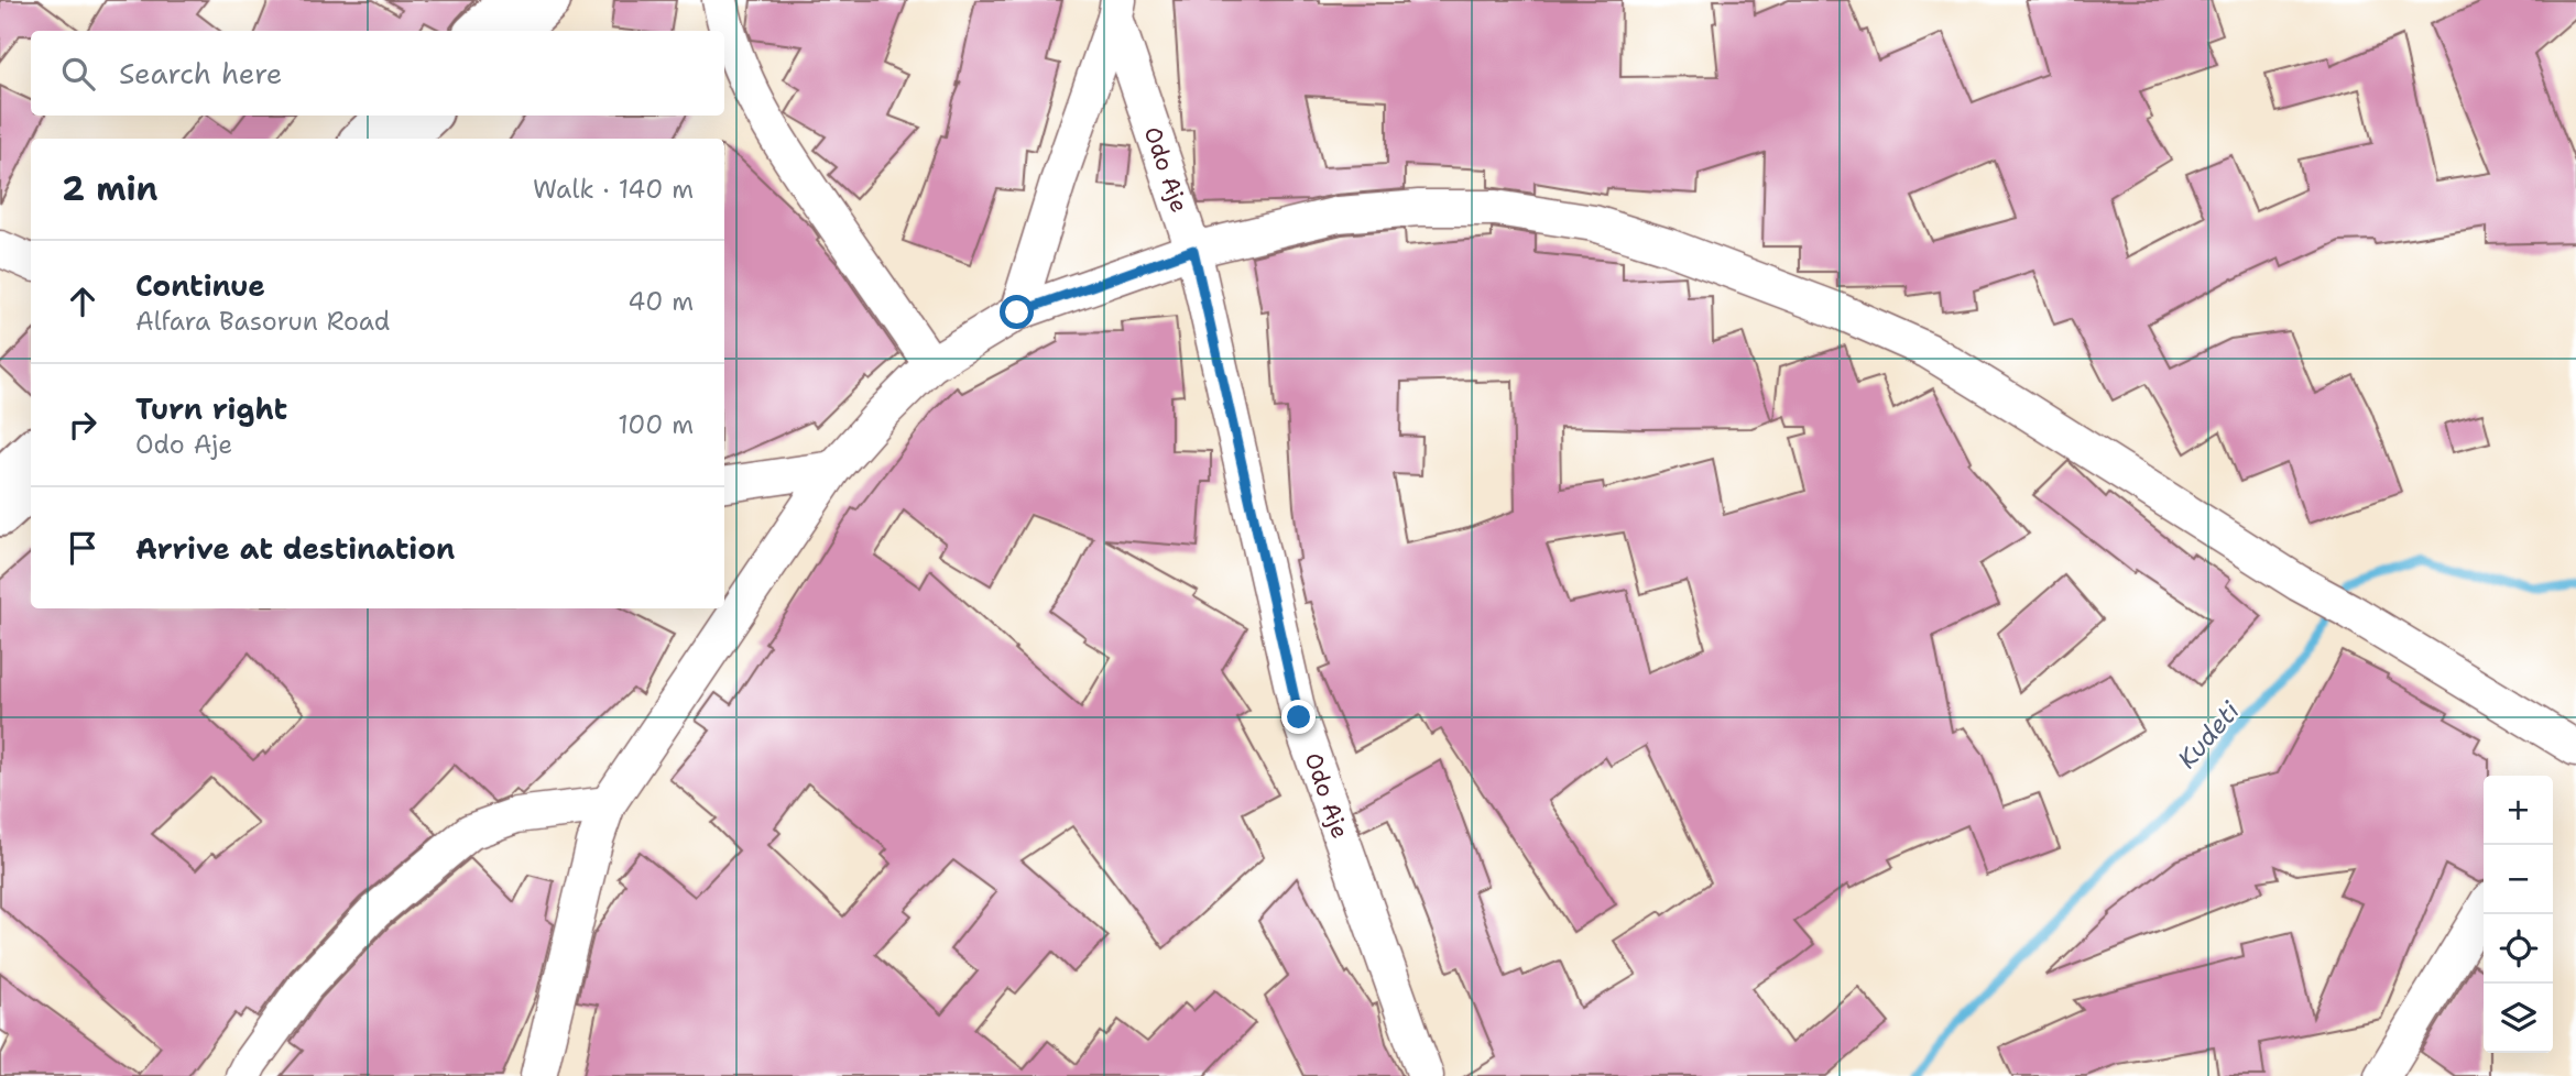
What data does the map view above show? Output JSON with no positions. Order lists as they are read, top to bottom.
{
  "streets": {
    "street": ["Odo Aje"]
  },
  "water": ["Kudeti"],
  "page": {
    "search": "Search here",
    "heading": ["2 min", "Walk · 140 m"],
    "list": [
      ["Continue", "Alfara Basorun Road", "40 m"],
      ["Turn right", "Odo Aje", "100 m"],
      "Arrive at destination"
    ],
    "map_buttons": ["+", "−"]
  }
}
